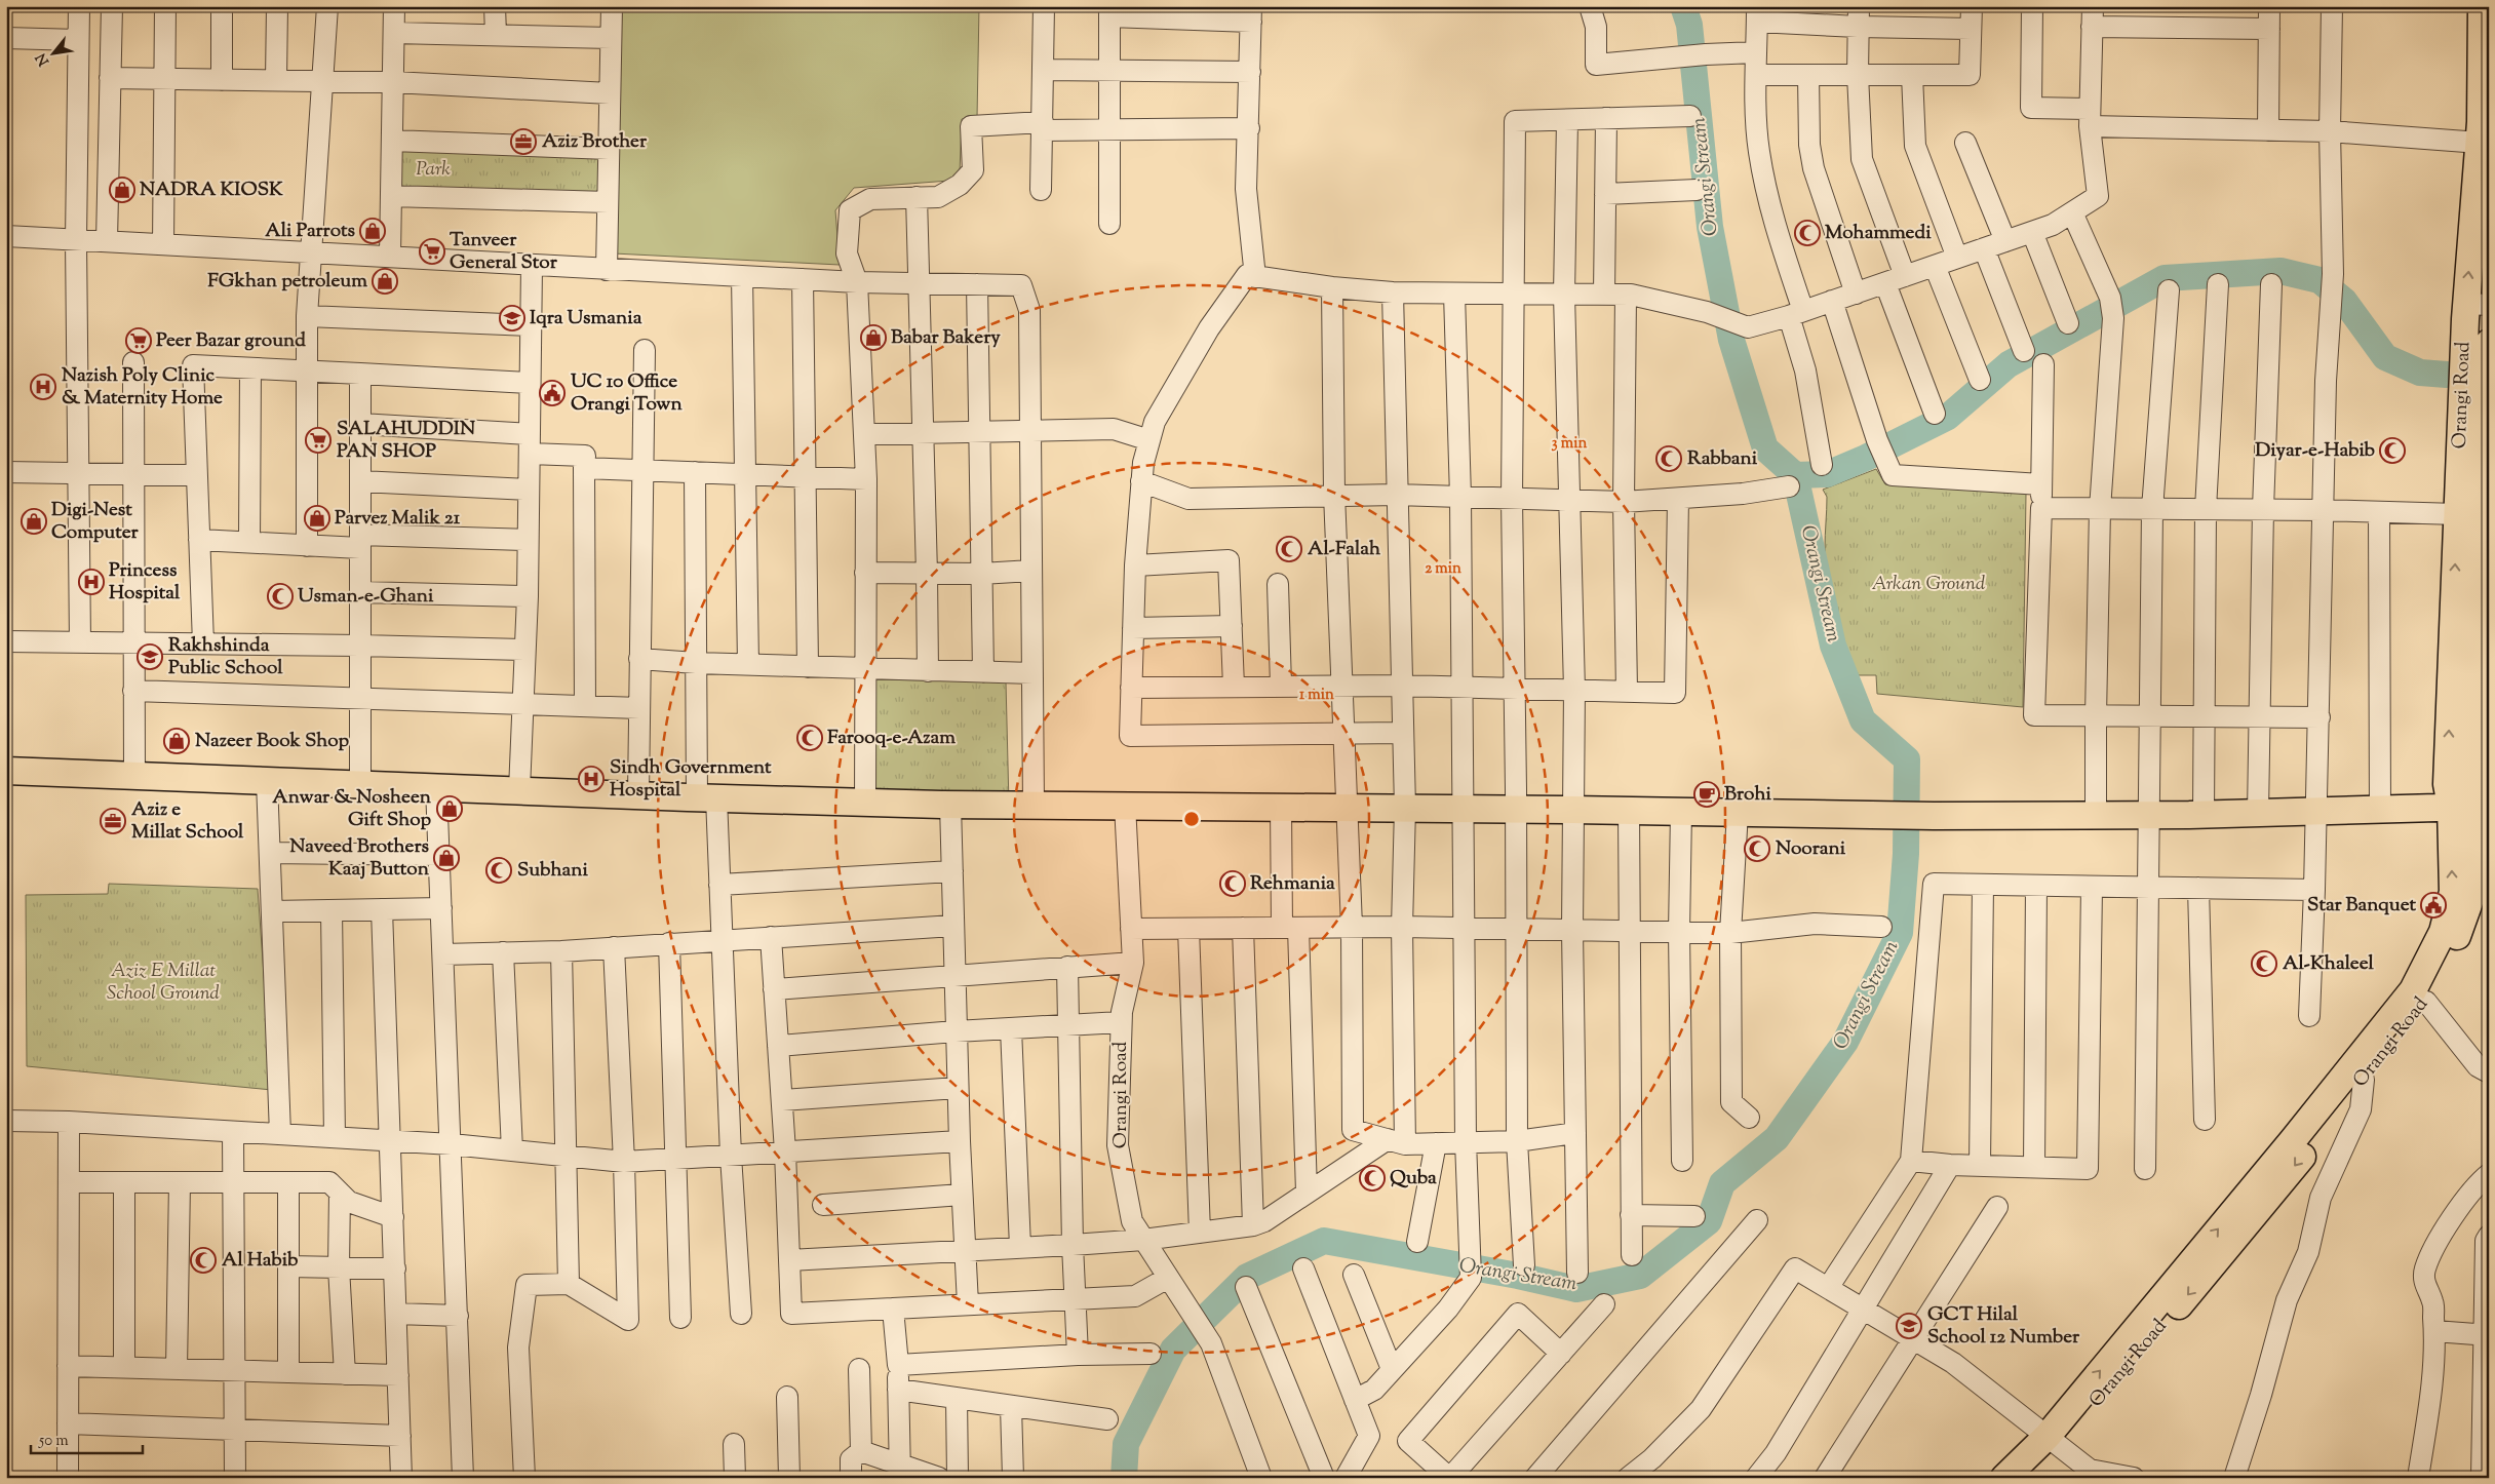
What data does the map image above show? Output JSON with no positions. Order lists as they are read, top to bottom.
{
  "streets": {
    "main road": ["Orangi Road"]
  },
  "water": ["Orangi Stream"],
  "parks": ["Park", "Arkan Ground", "Aziz E Millat School Ground"],
  "places": {
    "office": ["Aziz Brother", "Aziz e Millat School"],
    "shop": [
      "NADRA KIOSK",
      "Ali Parrots",
      "FGkhan petroleum",
      "Babar Bakery",
      "Parvez Malik 21",
      "Digi-Nest Computer",
      "Nazeer Book Shop",
      "Anwar & Nosheen Gift Shop",
      "Naveed Brothers Kaaj Button"
    ],
    "mosque": [
      "Mohammedi",
      "Diyar-e-Habib",
      "Rabbani",
      "Al-Falah",
      "Usman-e-Ghani",
      "Farooq-e-Azam",
      "Noorani",
      "Subhani",
      "Rehmania",
      "Al-Khaleel",
      "Quba",
      "Al Habib"
    ],
    "supermarket": ["Tanveer General Stor", "Peer Bazar ground", "SALAHUDDIN PAN SHOP"],
    "school or university": ["Iqra Usmania", "Rakhshinda Public School", "GCT Hilal School 12 Number"],
    "hospital": ["Nazish Poly Clinic & Maternity Home", "Princess Hospital", "Sindh Government Hospital"],
    "public building": ["UC 10 Office Orangi Town", "Star Banquet"],
    "cafe": ["Brohi"]
  },
  "scale_bar": "50 m",
  "north": "bottom left",
  "rings": ["3 min", "2 min", "1 min"]
}
